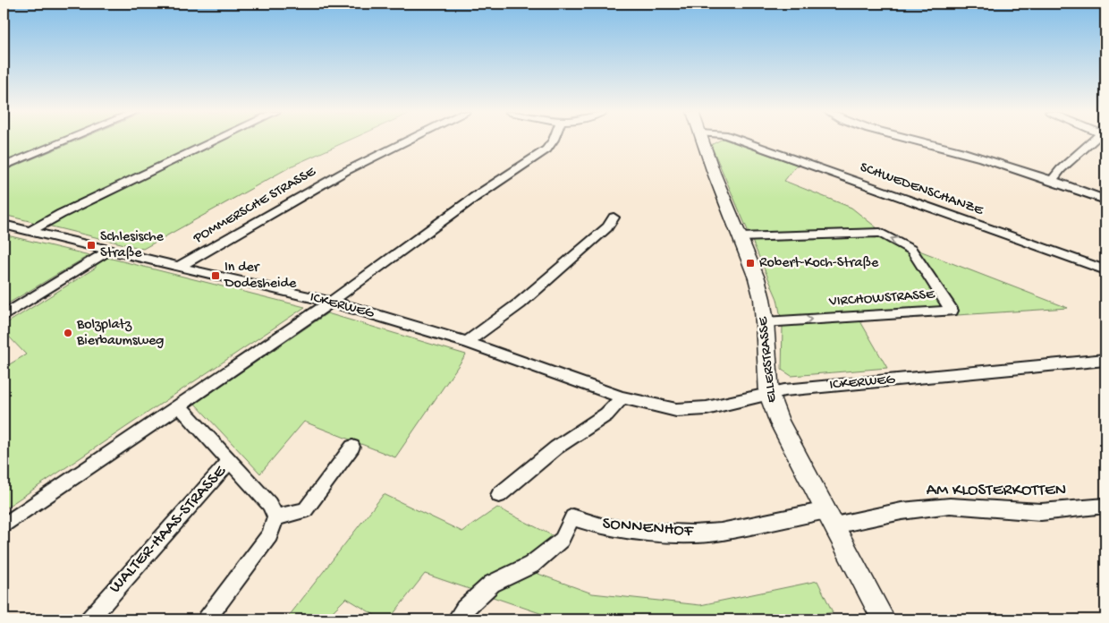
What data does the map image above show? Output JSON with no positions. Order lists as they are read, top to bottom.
{
  "streets": {
    "street": [
      "SCHWEDENSCHANZE",
      "POMMERSCHE STRASSE",
      "VIRCHOWSTRASSE",
      "ICKERWEG",
      "ELLERSTRASSE",
      "AM KLOSTERKOTTEN",
      "SONNENHOF",
      "WALTER-HAAS-STRASSE"
    ]
  },
  "crossings": [
    ["POMMERSCHE STRASSE", "ICKERWEG"],
    ["VIRCHOWSTRASSE", "ELLERSTRASSE"],
    ["ICKERWEG", "ELLERSTRASSE"],
    ["ELLERSTRASSE", "AM KLOSTERKOTTEN"],
    ["ELLERSTRASSE", "SONNENHOF"],
    ["AM KLOSTERKOTTEN", "SONNENHOF"]
  ],
  "places": {
    "transit": ["Schlesische Straße", "Robert-Koch-Straße", "In der Dodesheide"],
    "other": ["Bolzplatz Bierbaumsweg"]
  }
}
